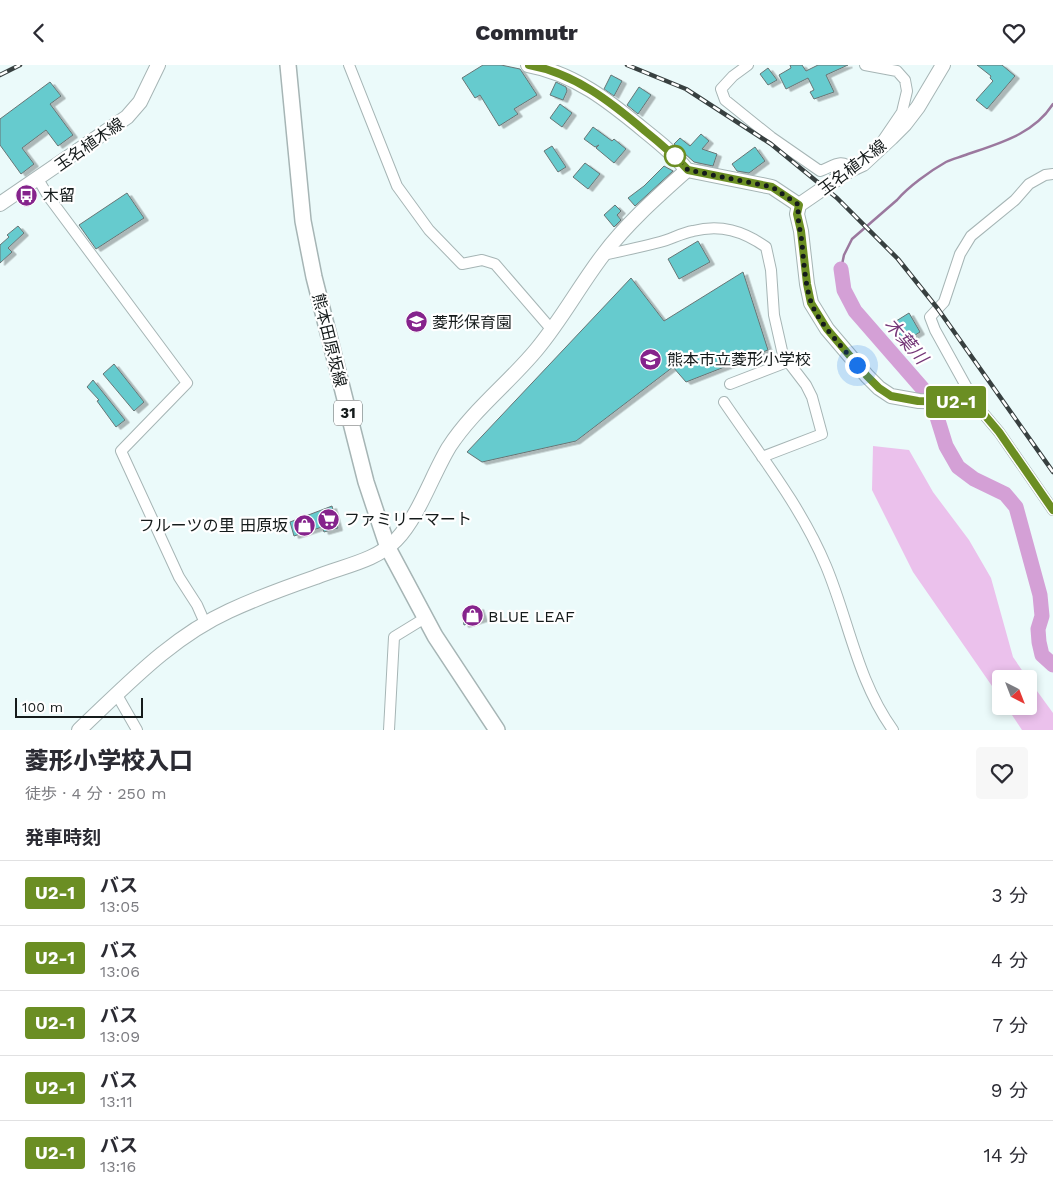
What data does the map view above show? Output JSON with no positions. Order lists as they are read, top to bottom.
{
  "streets": {
    "main road": ["熊本田原坂線", "31"],
    "street": ["玉名植木線"]
  },
  "water": ["木葉川"],
  "places": {
    "bus stop": ["木留"],
    "school or university": ["菱形保育園", "熊本市立菱形小学校"],
    "supermarket": ["ファミリーマート"],
    "shop": ["フルーツの里 田原坂", "BLUE LEAF"]
  },
  "lines": ["bus line U2-1"],
  "scale_bar": "100 m",
  "north": "bottom right",
  "page": {
    "header": "Commutr",
    "on_map": "U2-1",
    "scale": "100 m",
    "heading": [
      ["菱形小学校入口", "徒歩 · 4 分 · 250 m"],
      "発車時刻"
    ],
    "list": [
      {
        "mark": "U2-1",
        "name": "バス",
        "note": "13:05",
        "value": "3 分"
      },
      {
        "mark": "U2-1",
        "name": "バス",
        "note": "13:06",
        "value": "4 分"
      },
      {
        "mark": "U2-1",
        "name": "バス",
        "note": "13:09",
        "value": "7 分"
      },
      {
        "mark": "U2-1",
        "name": "バス",
        "note": "13:11",
        "value": "9 分"
      },
      {
        "mark": "U2-1",
        "name": "バス",
        "note": "13:16",
        "value": "14 分"
      }
    ]
  }
}
